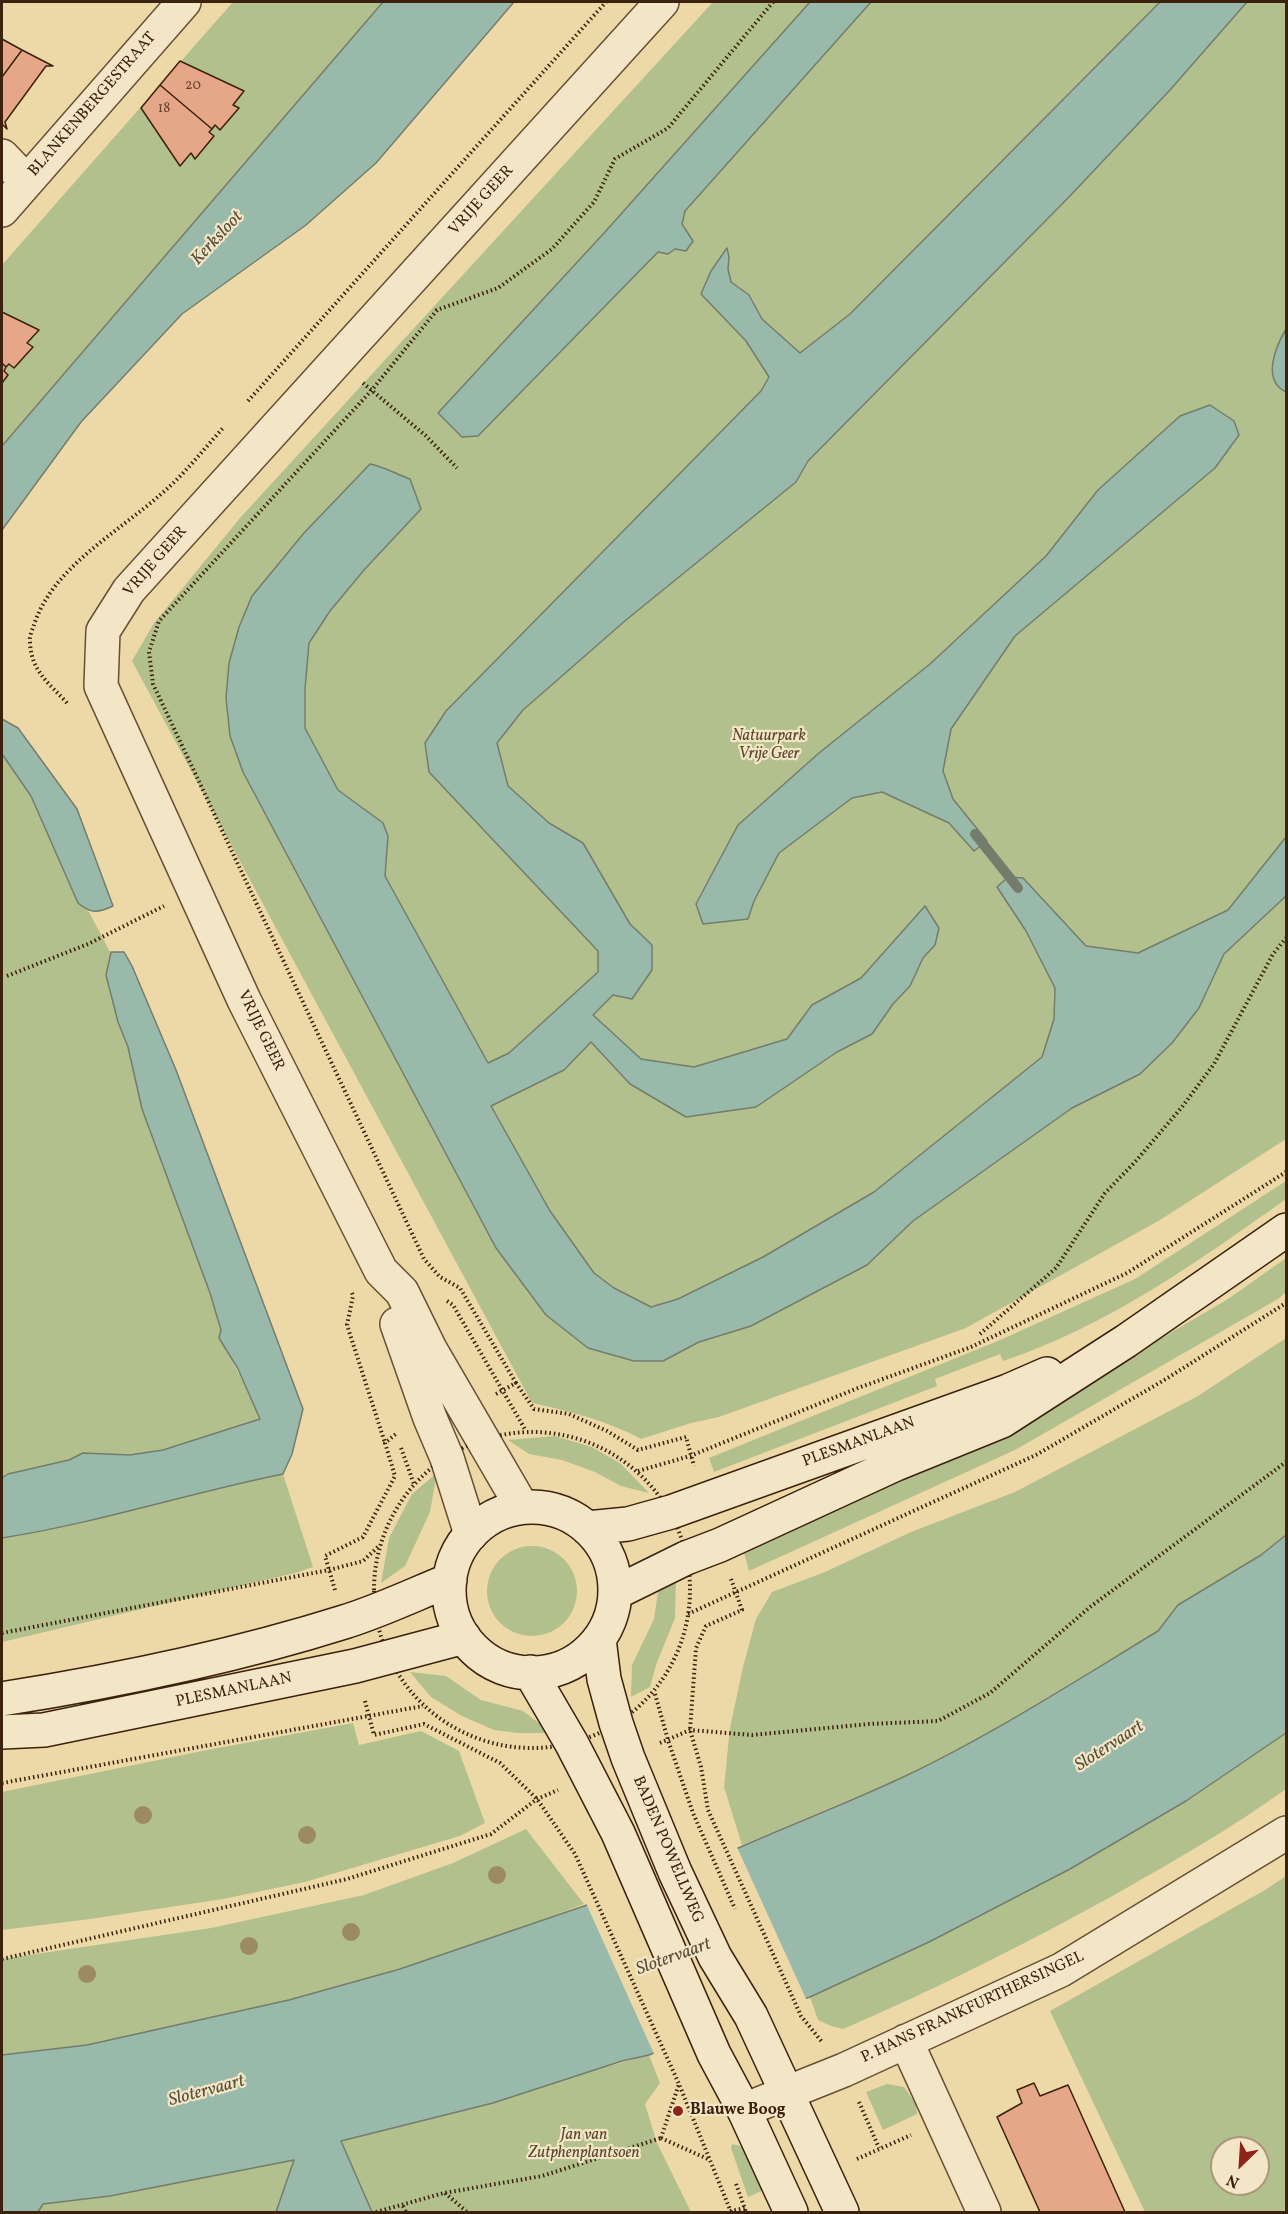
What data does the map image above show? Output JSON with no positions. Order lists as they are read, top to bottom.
{
  "streets": {
    "street": [
      "BLANKENBERGESTRAAT",
      "VRIJE GEER",
      "PLESMANLAAN",
      "BADEN POWELLWEG",
      "P. HANS FRANKFURTHERSINGEL"
    ]
  },
  "crossings": [
    ["VRIJE GEER", "PLESMANLAAN"],
    ["VRIJE GEER", "BADEN POWELLWEG"],
    ["PLESMANLAAN", "BADEN POWELLWEG"],
    ["BADEN POWELLWEG", "P. HANS FRANKFURTHERSINGEL"]
  ],
  "water": ["Kerksloot", "Slotervaart"],
  "parks": ["Natuurpark Vrije Geer", "Jan van Zutphenplantsoen"],
  "places": ["Blauwe Boog"],
  "house_numbers": ["20", "18"],
  "north": "bottom left"
}
